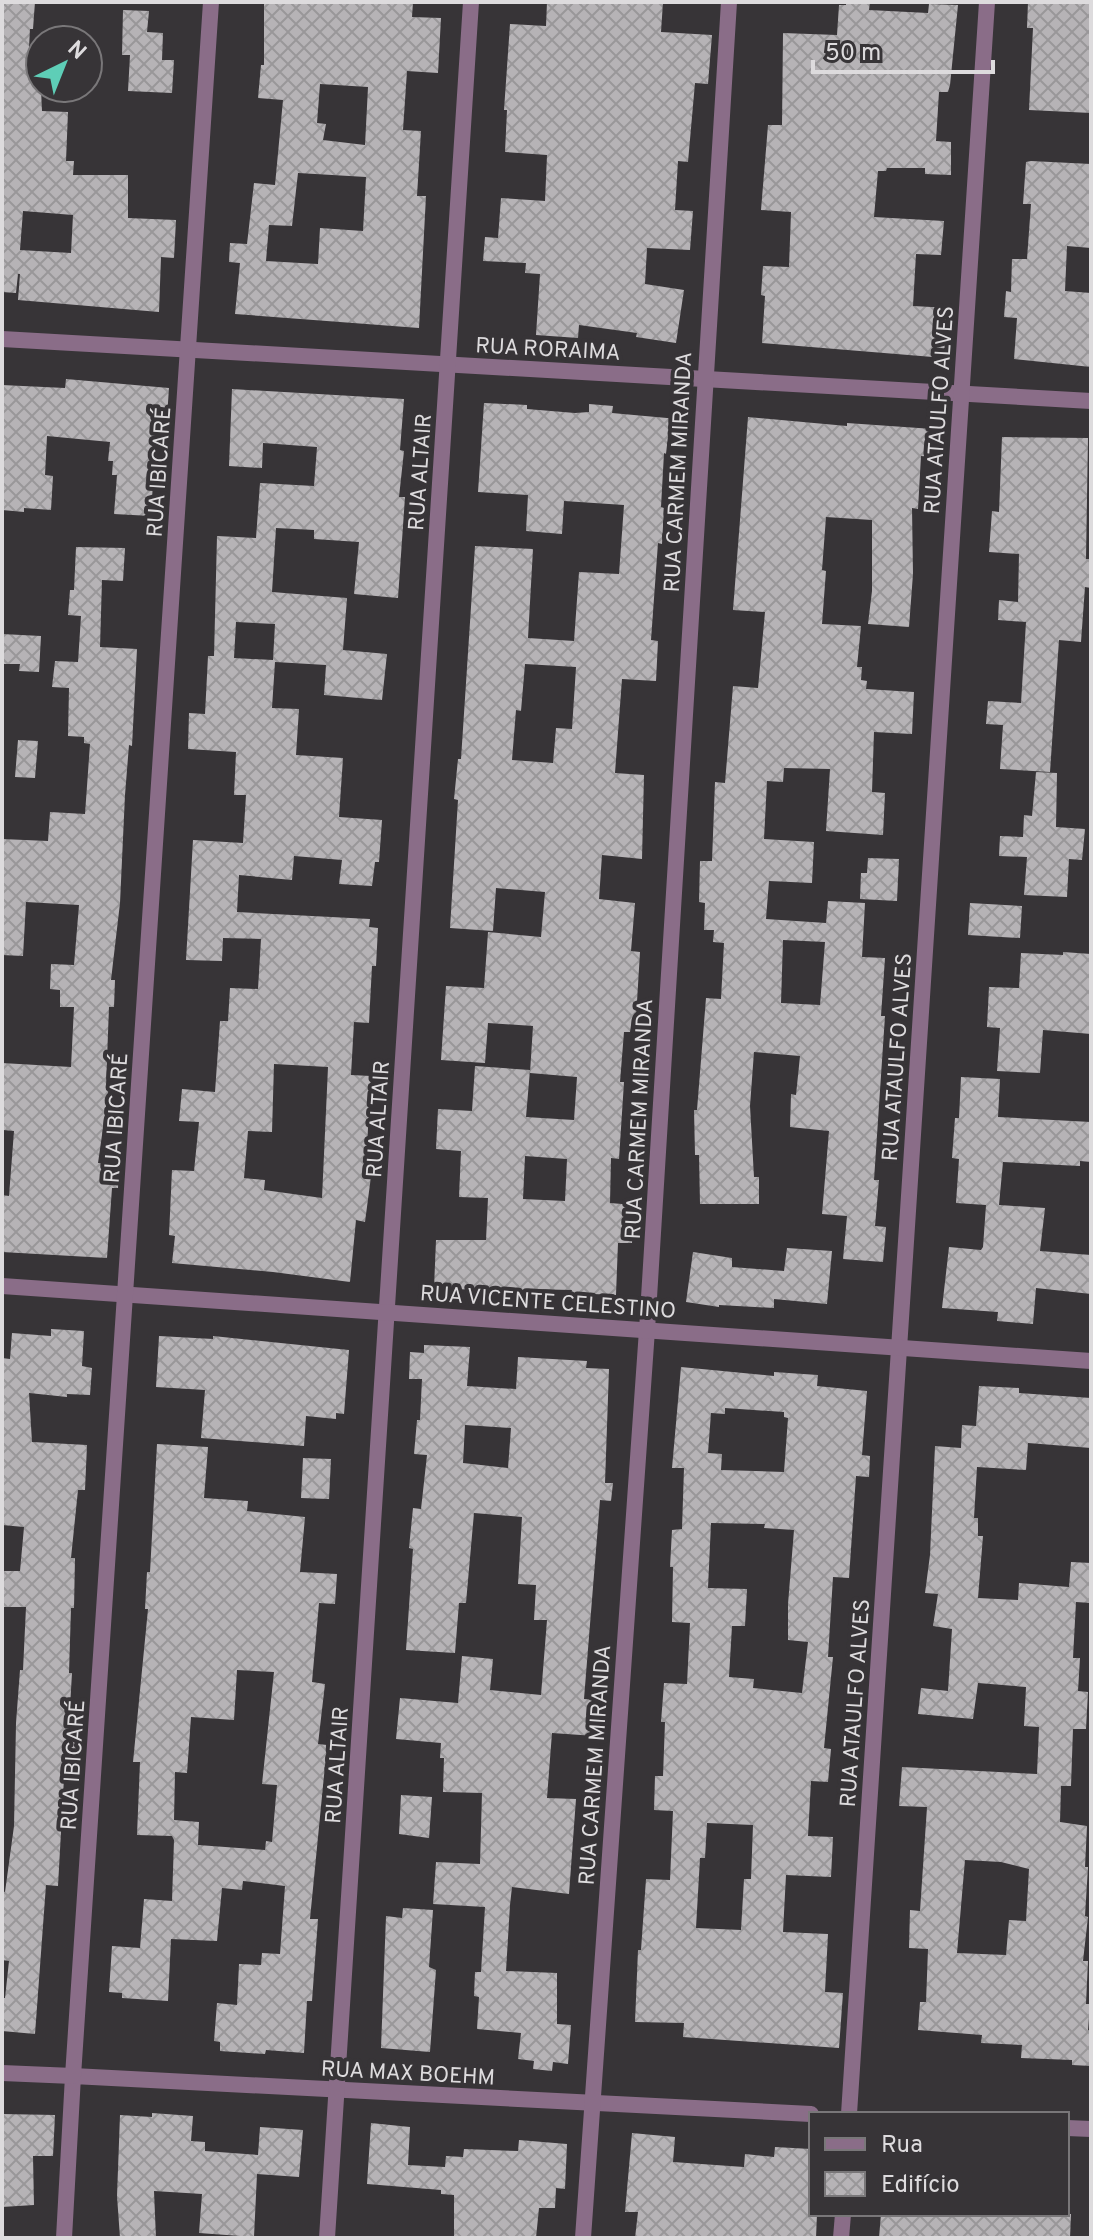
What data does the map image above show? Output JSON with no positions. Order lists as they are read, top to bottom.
{
  "streets": {
    "street": [
      "RUA RORAIMA",
      "RUA ATAULFO ALVES",
      "RUA IBICARÉ",
      "RUA ALTAIR",
      "RUA CARMEM MIRANDA",
      "RUA VICENTE CELESTINO",
      "RUA MAX BOEHM"
    ]
  },
  "crossings": [
    ["RUA RORAIMA", "RUA ATAULFO ALVES"],
    ["RUA RORAIMA", "RUA IBICARÉ"],
    ["RUA RORAIMA", "RUA ALTAIR"],
    ["RUA RORAIMA", "RUA CARMEM MIRANDA"],
    ["RUA ATAULFO ALVES", "RUA VICENTE CELESTINO"],
    ["RUA IBICARÉ", "RUA VICENTE CELESTINO"],
    ["RUA IBICARÉ", "RUA MAX BOEHM"],
    ["RUA ALTAIR", "RUA VICENTE CELESTINO"],
    ["RUA ALTAIR", "RUA MAX BOEHM"],
    ["RUA CARMEM MIRANDA", "RUA VICENTE CELESTINO"],
    ["RUA CARMEM MIRANDA", "RUA MAX BOEHM"]
  ],
  "legend": ["Rua", "Edifício"],
  "scale_bar": "50 m",
  "north": "top right"
}
